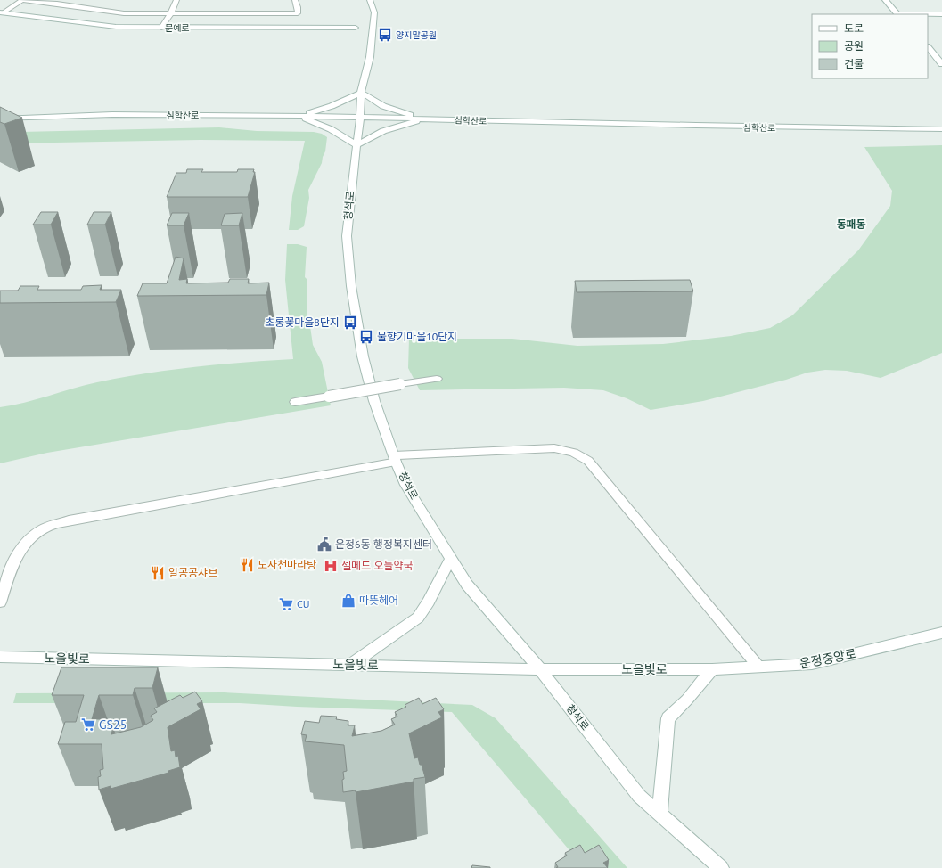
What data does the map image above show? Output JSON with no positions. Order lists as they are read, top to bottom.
{
  "streets": {
    "street": [
      "문예로",
      "심학산로",
      "청석로",
      "노을빛로",
      "운정중앙로"
    ]
  },
  "crossings": [
    ["심학산로", "청석로"],
    ["청석로", "노을빛로"],
    ["노을빛로", "운정중앙로"]
  ],
  "districts": ["동패동"],
  "places": {
    "bus stop": ["양지말공원", "초롱꽃마을8단지", "물향기마을10단지"],
    "public building": ["운정6동 행정복지센터"],
    "restaurant": ["노사천마라탕", "일공공샤브"],
    "hospital": ["셀메드 오늘약국"],
    "shop": ["따뜻헤어"],
    "supermarket": ["CU", "GS25"]
  },
  "legend": ["도로", "공원", "건물"]
}
